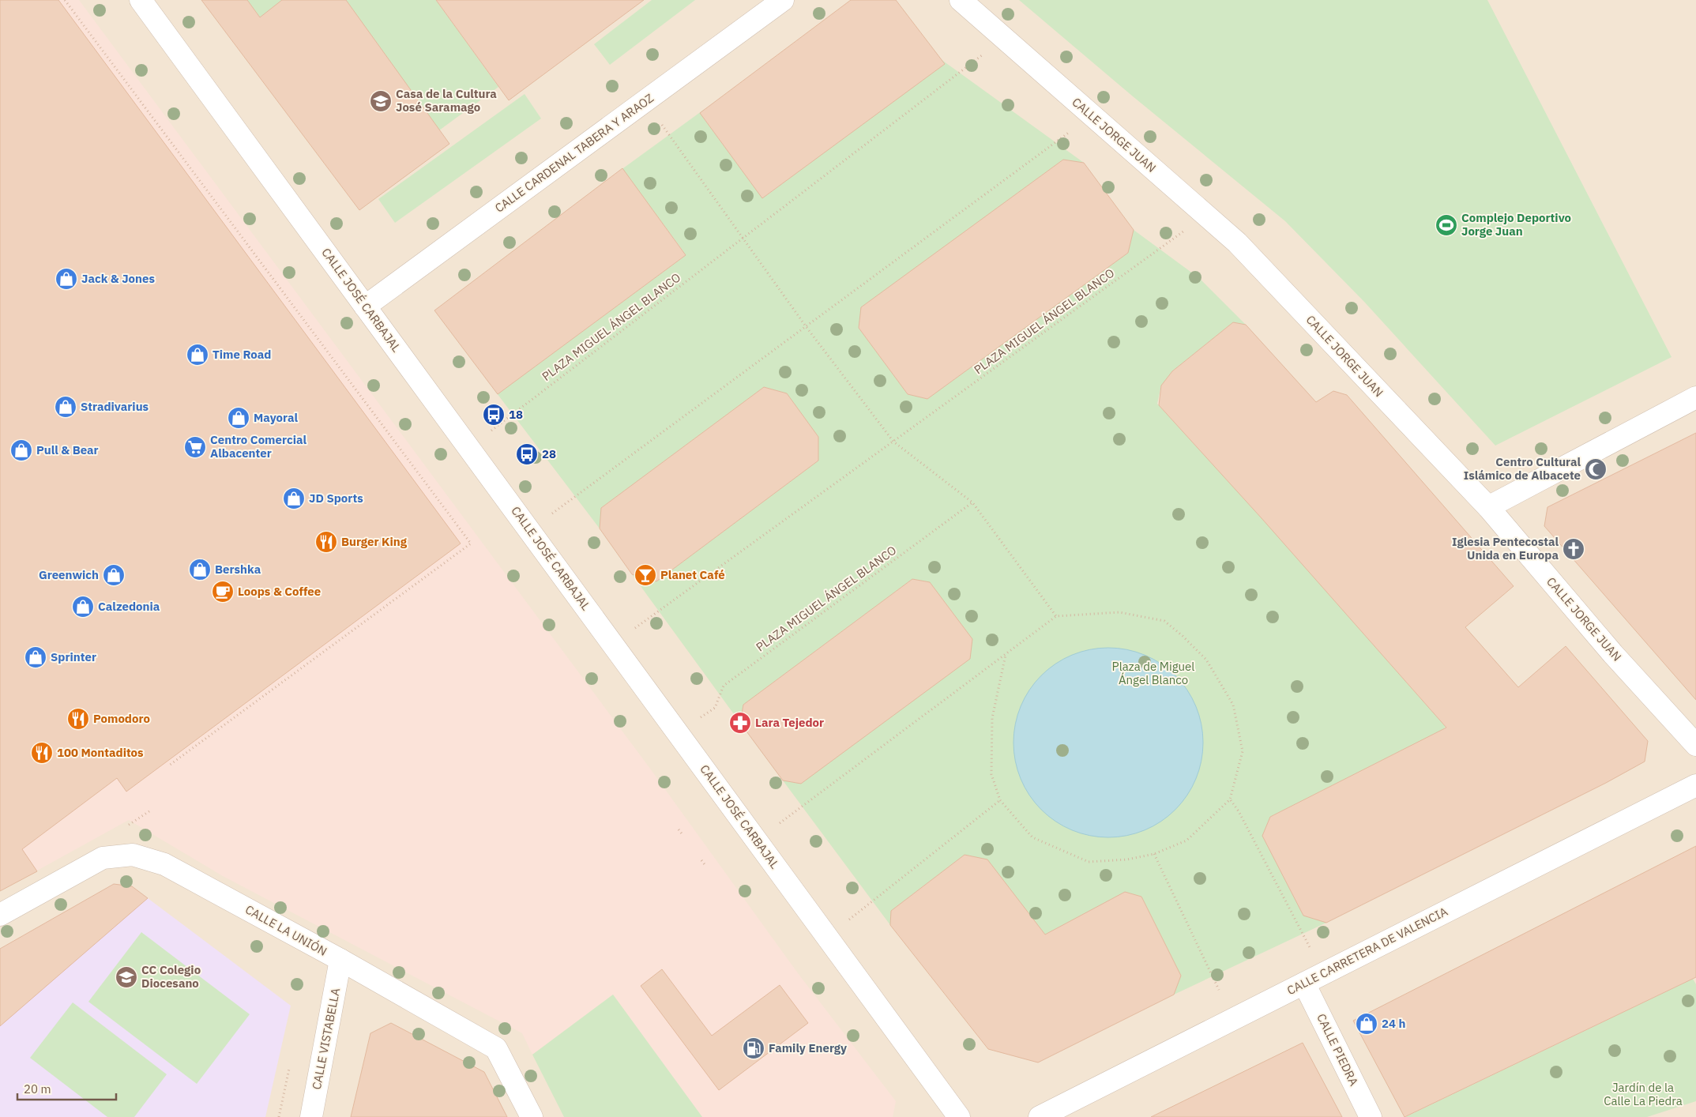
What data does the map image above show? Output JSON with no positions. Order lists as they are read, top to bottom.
{
  "streets": {
    "street": [
      "CALLE JORGE JUAN",
      "CALLE CARDENAL TABERA Y ARAOZ",
      "CALLE JOSÉ CARBAJAL",
      "CALLE LA UNIÓN",
      "CALLE CARRETERA DE VALENCIA",
      "CALLE VISTABELLA",
      "CALLE PIEDRA"
    ],
    "path": ["PLAZA MIGUEL ÁNGEL BLANCO"]
  },
  "crossings": [
    ["CALLE JORGE JUAN", "PLAZA MIGUEL ÁNGEL BLANCO"],
    ["CALLE CARDENAL TABERA Y ARAOZ", "CALLE JOSÉ CARBAJAL"],
    ["CALLE LA UNIÓN", "CALLE VISTABELLA"],
    ["CALLE CARRETERA DE VALENCIA", "CALLE PIEDRA"]
  ],
  "parks": ["Plaza de Miguel Ángel Blanco", "Jardín de la Calle La Piedra"],
  "places": {
    "school or university": ["Casa de la Cultura José Saramago", "CC Colegio Diocesano"],
    "sports": ["Complejo Deportivo Jorge Juan"],
    "shop": [
      "Jack & Jones",
      "Time Road",
      "Stradivarius",
      "Mayoral",
      "Pull & Bear",
      "JD Sports",
      "Bershka",
      "Greenwich",
      "Calzedonia",
      "Sprinter",
      "24 h"
    ],
    "bus stop": ["18", "28"],
    "supermarket": ["Centro Comercial Albacenter"],
    "mosque": ["Centro Cultural Islámico de Albacete"],
    "restaurant": ["Burger King", "Pomodoro", "100 Montaditos"],
    "church": ["Iglesia Pentecostal Unida en Europa"],
    "bar": ["Planet Café"],
    "cafe": ["Loops & Coffee"],
    "pharmacy": ["Lara Tejedor"],
    "fuel station": ["Family Energy"]
  },
  "scale_bar": "20 m"
}
